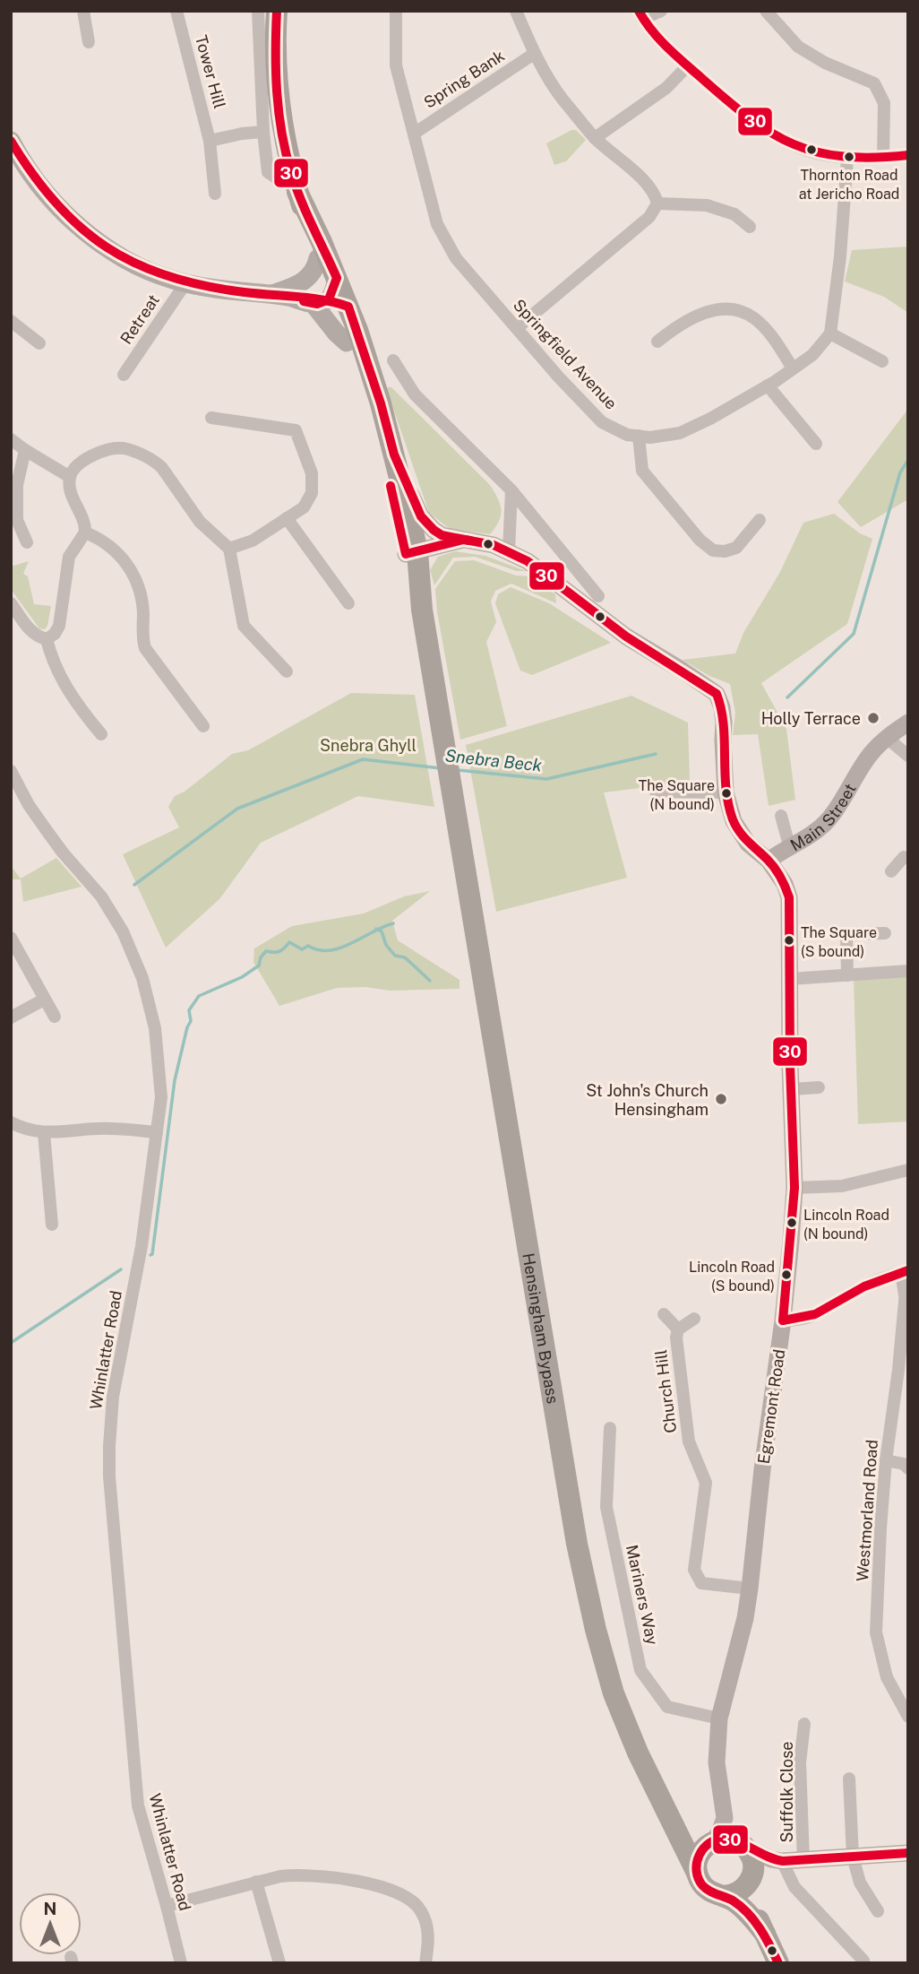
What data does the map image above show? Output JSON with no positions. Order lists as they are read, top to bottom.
{
  "streets": {
    "highway": ["Hensingham Bypass"],
    "main road": ["Main Street", "Egremont Road"],
    "street": [
      "Tower Hill",
      "Spring Bank",
      "Retreat",
      "Springfield Avenue",
      "Whinlatter Road",
      "Church Hill",
      "Westmorland Road",
      "Mariners Way",
      "Suffolk Close"
    ]
  },
  "crossings": [
    ["Spring Bank", "Springfield Avenue"],
    ["Main Street", "Egremont Road"],
    ["Church Hill", "Egremont Road"],
    ["Egremont Road", "Mariners Way"]
  ],
  "water": ["Snebra Beck"],
  "parks": ["Snebra Ghyll"],
  "places": [
    "Thornton Road at Jericho Road",
    "Holly Terrace",
    "The Square (N bound)",
    "The Square (S bound)",
    "St John's Church Hensingham",
    "Lincoln Road (N bound)",
    "Lincoln Road (S bound)"
  ],
  "lines": ["transit line 30"],
  "north": "top"
}
